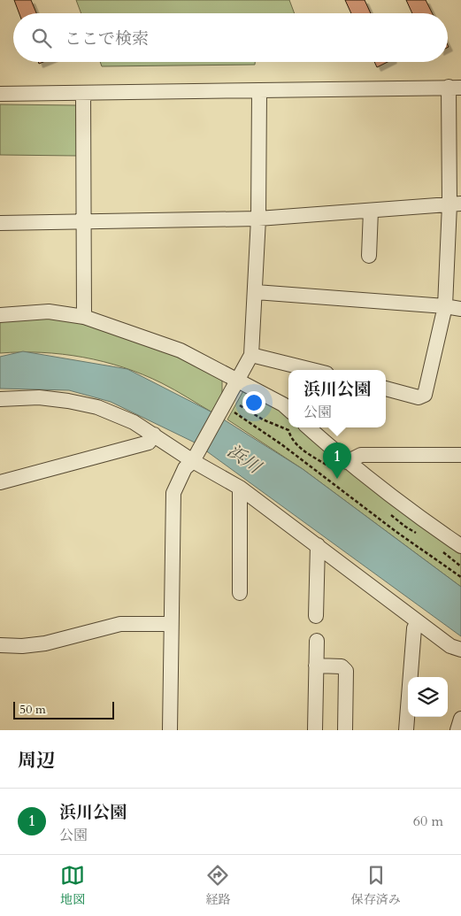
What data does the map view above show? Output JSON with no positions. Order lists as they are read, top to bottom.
{
  "water": ["浜川"],
  "scale_bar": "50 m",
  "page": {
    "search": "ここで検索",
    "popup": ["浜川公園", "公園"],
    "pins": "1",
    "scale": "50 m",
    "heading": "周辺",
    "list": [
      {
        "mark": "1",
        "name": "浜川公園",
        "note": "公園",
        "value": "60 m"
      }
    ],
    "nav": ["地図", "経路", "保存済み"]
  }
}
